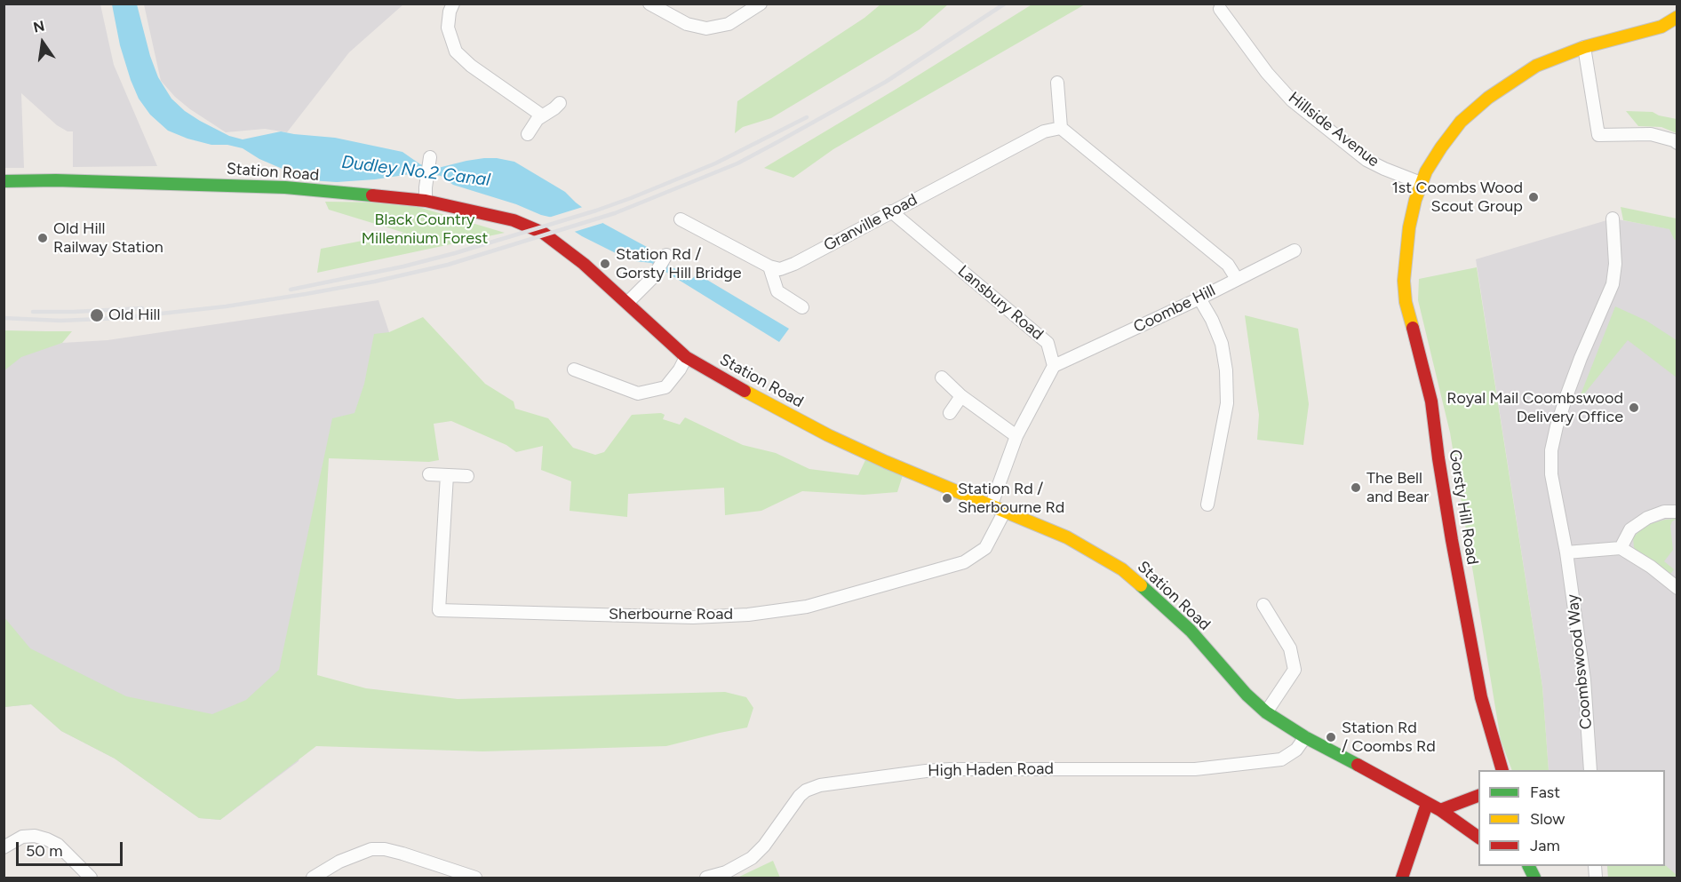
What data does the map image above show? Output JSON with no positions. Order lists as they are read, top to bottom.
{
  "streets": {
    "street": [
      "Hillside Avenue",
      "Station Road",
      "Granville Road",
      "Lansbury Road",
      "Coombe Hill",
      "Gorsty Hill Road",
      "Sherbourne Road",
      "Coombswood Way",
      "High Haden Road"
    ]
  },
  "crossings": [
    ["Hillside Avenue", "Gorsty Hill Road"],
    ["Station Road", "Sherbourne Road"],
    ["Station Road", "High Haden Road"],
    ["Granville Road", "Lansbury Road"],
    ["Lansbury Road", "Coombe Hill"]
  ],
  "water": ["Dudley No.2 Canal"],
  "parks": ["Black Country Millennium Forest"],
  "places": [
    "1st Coombs Wood Scout Group",
    "Old Hill Railway Station",
    "Station Rd / Gorsty Hill Bridge",
    "Old Hill",
    "Royal Mail Coombswood Delivery Office",
    "The Bell and Bear",
    "Station Rd / Sherbourne Rd",
    "Station Rd / Coombs Rd"
  ],
  "legend": ["Fast", "Slow", "Jam"],
  "scale_bar": "50 m",
  "north": "top"
}
